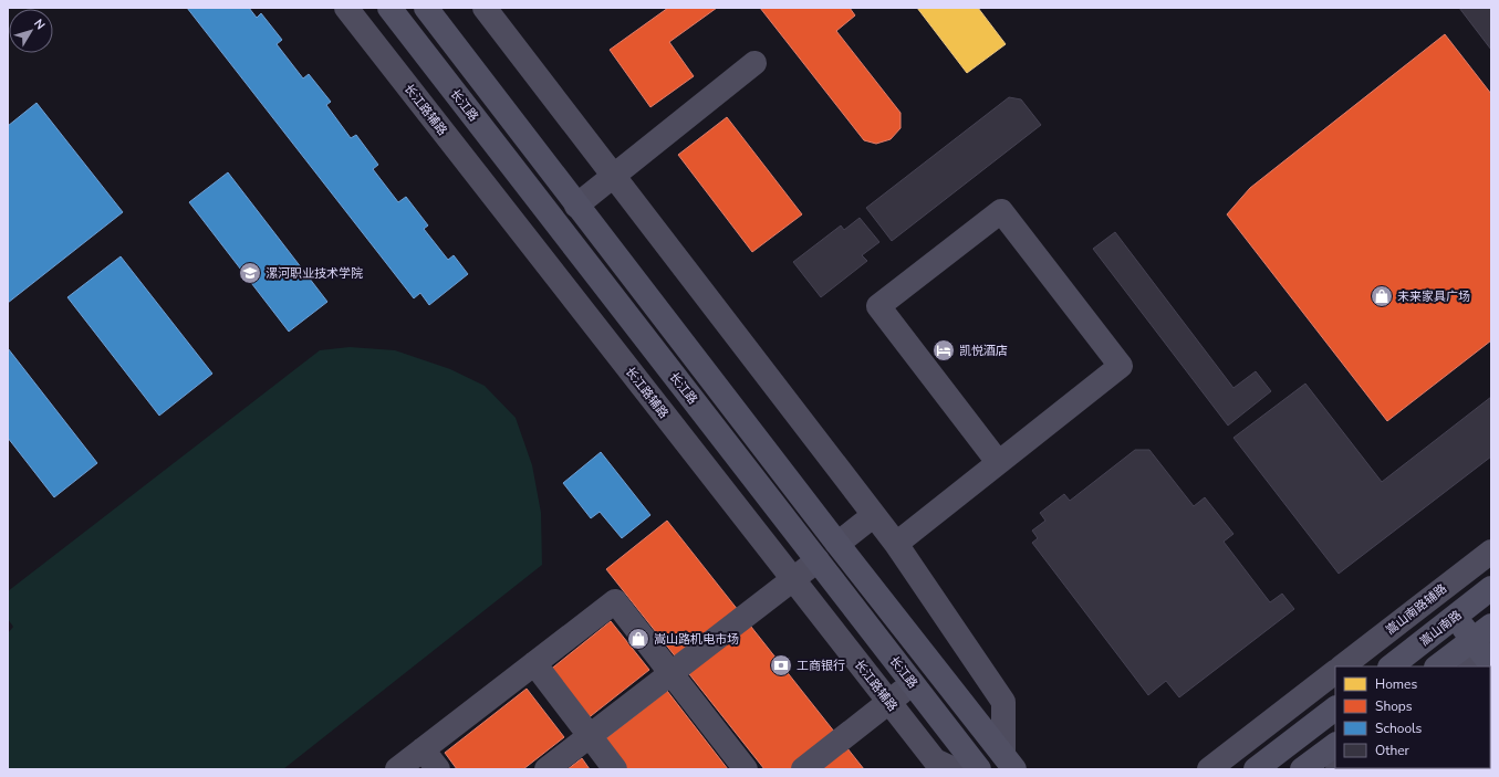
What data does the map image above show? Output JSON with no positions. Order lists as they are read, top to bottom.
{
  "streets": {
    "main road": ["长江路", "嵩山南路"],
    "street": ["长江路辅路", "嵩山南路辅路"]
  },
  "places": {
    "school or university": ["漯河职业技术学院"],
    "shop": ["未来家具广场", "嵩山路机电市场"],
    "hotel": ["凯悦酒店"],
    "bank": ["工商银行"]
  },
  "legend": [
    "Homes",
    "Shops",
    "Schools",
    "Other"
  ],
  "north": "top right"
}
